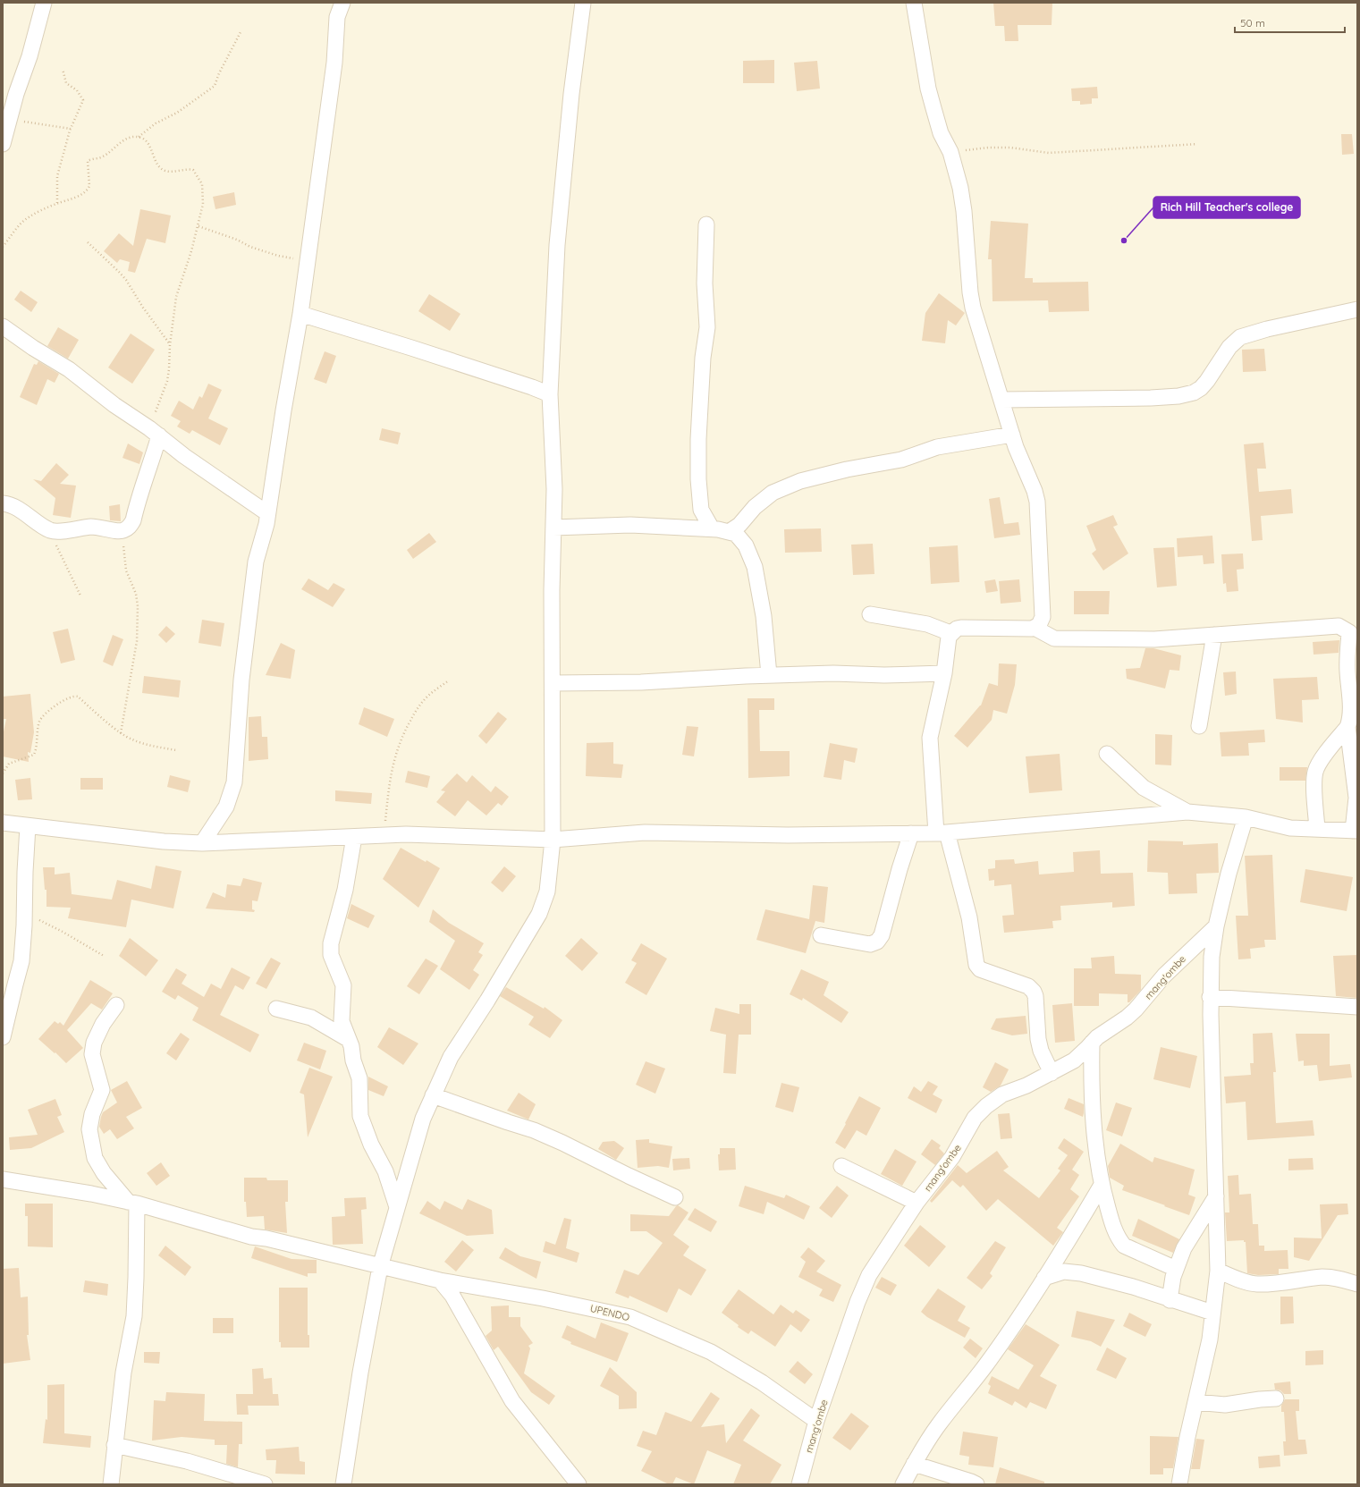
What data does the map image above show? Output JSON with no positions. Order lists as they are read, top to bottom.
{
  "streets": {
    "street": ["mang'ombe", "UPENDO"]
  },
  "crossings": [
    ["mang'ombe", "UPENDO"]
  ],
  "places": ["Rich Hill Teacher's college"],
  "scale_bar": "50 m"
}
